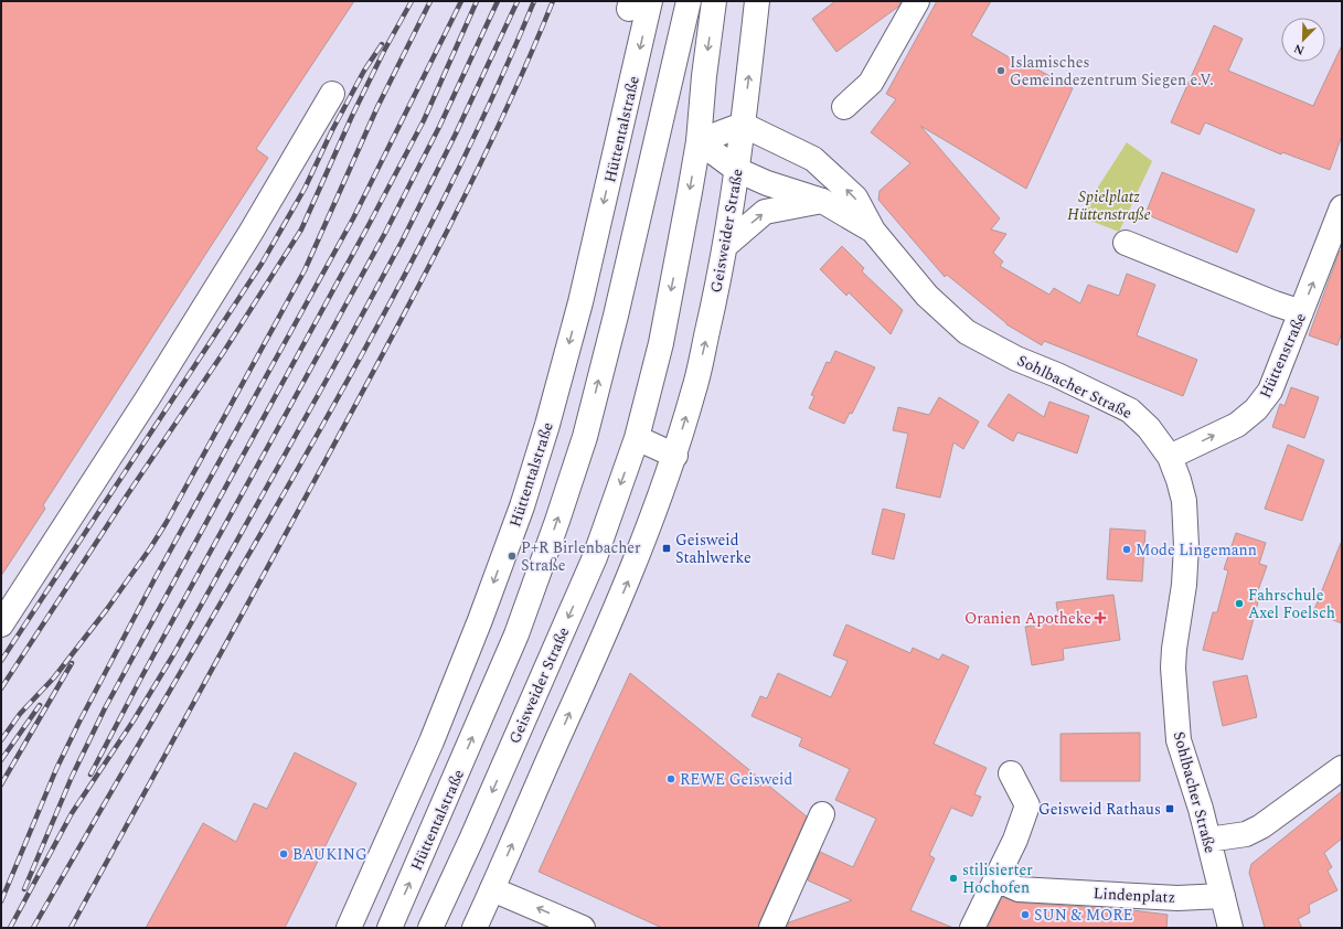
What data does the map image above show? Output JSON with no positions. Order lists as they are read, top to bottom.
{
  "streets": {
    "main road": [
      "Hüttentalstraße",
      "Geisweider Straße",
      "Hüttenstraße",
      "Sohlbacher Straße",
      "Lindenplatz"
    ]
  },
  "crossings": [
    ["Geisweider Straße", "Sohlbacher Straße"],
    ["Hüttenstraße", "Sohlbacher Straße"],
    ["Sohlbacher Straße", "Lindenplatz"]
  ],
  "one_way": ["Hüttenstraße"],
  "parks": ["Spielplatz Hüttenstraße"],
  "places": {
    "other": [
      "Islamisches Gemeindezentrum Siegen e.V.",
      "Mode Lingemann",
      "P+R Birlenbacher Straße",
      "Fahrschule Axel Foelsch",
      "REWE Geisweid",
      "BAUKING",
      "stilisierter Hochofen",
      "SUN & MORE"
    ],
    "transit": ["Geisweid Stahlwerke", "Geisweid Rathaus"],
    "health": ["Oranien Apotheke"]
  },
  "north": "bottom left"
}
